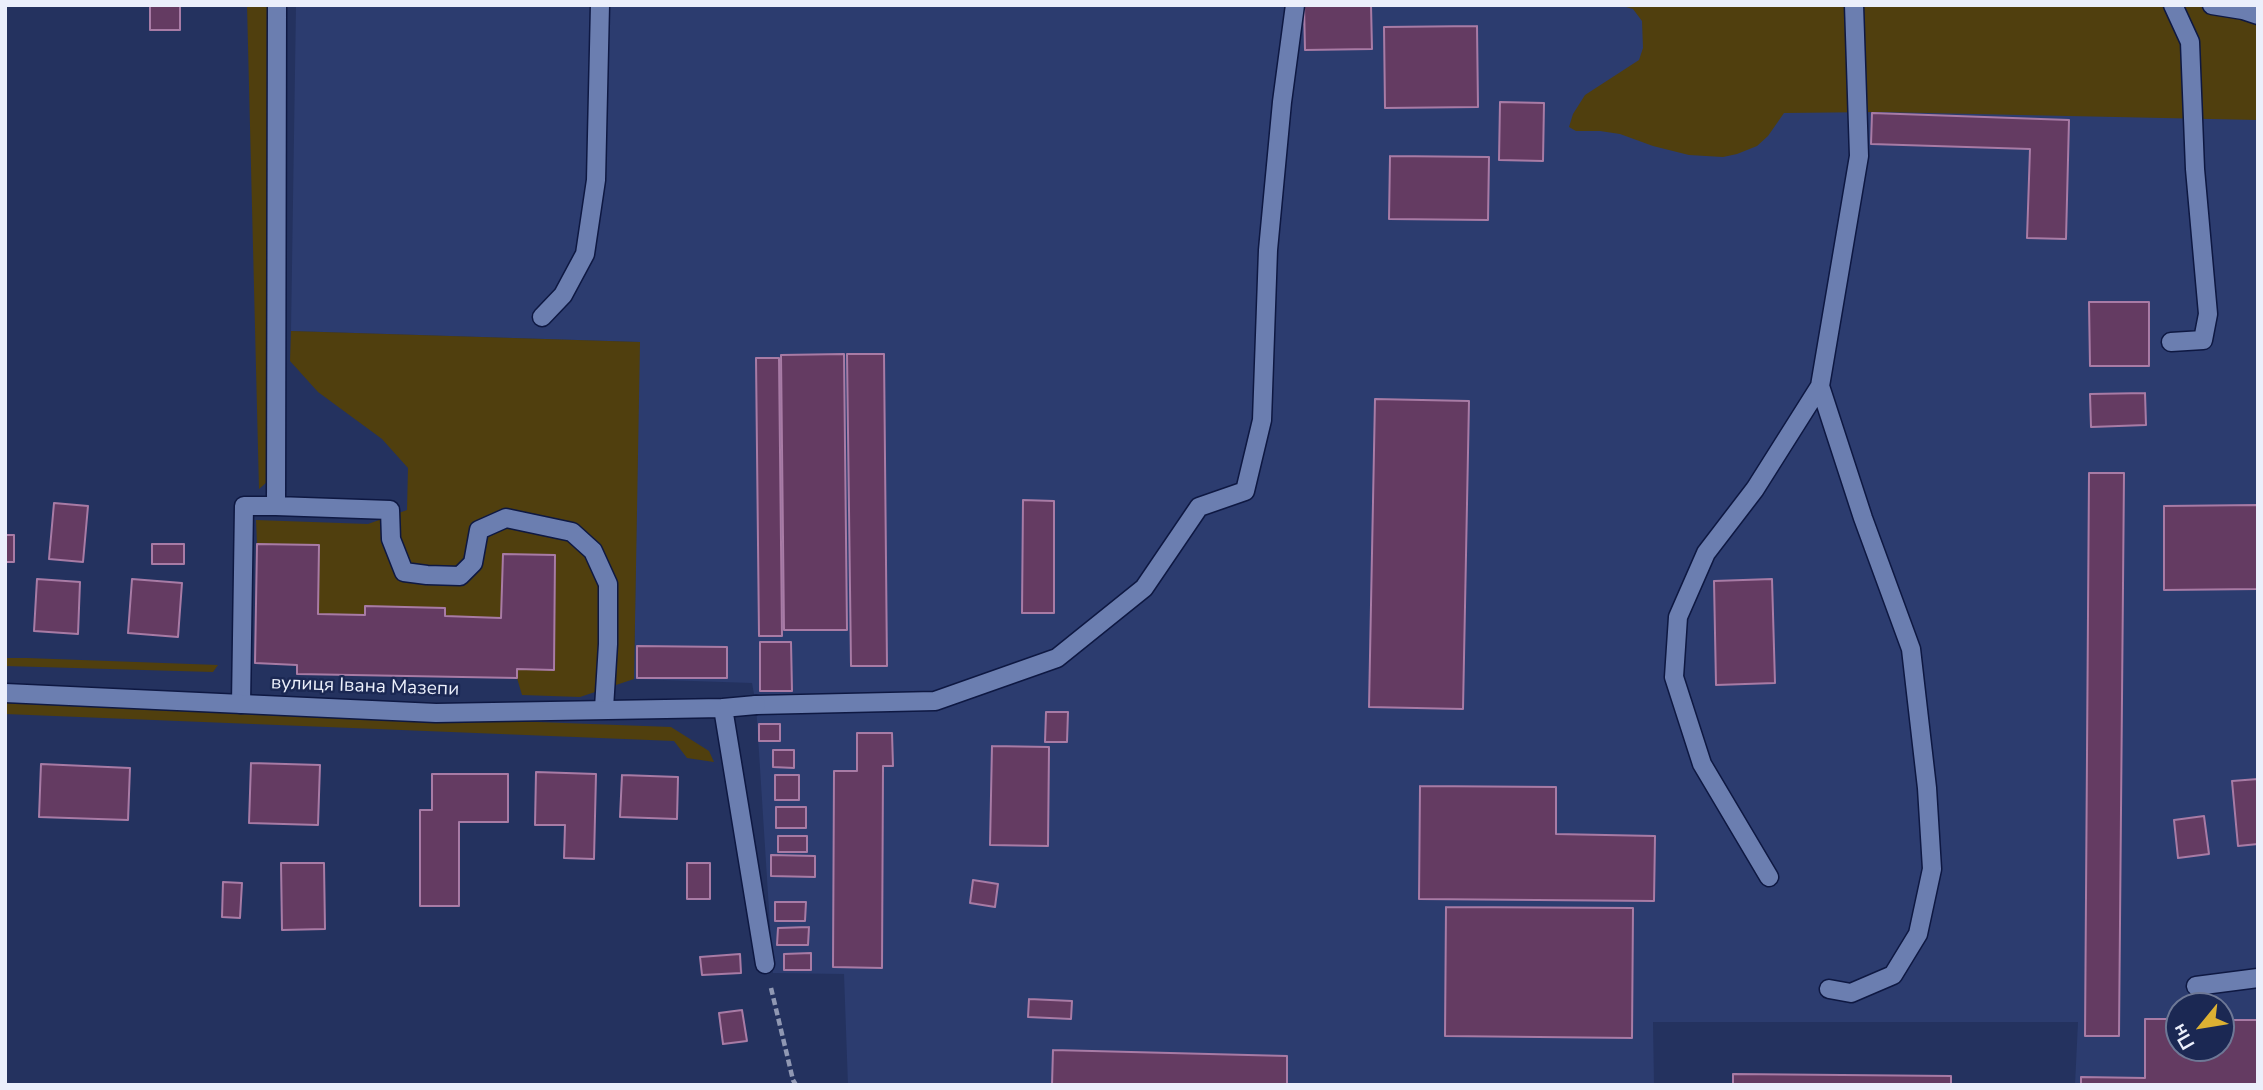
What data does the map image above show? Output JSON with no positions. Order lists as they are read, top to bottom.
{
  "streets": {
    "street": ["вулиця Івана Мазепи"]
  },
  "north": "bottom left"
}
